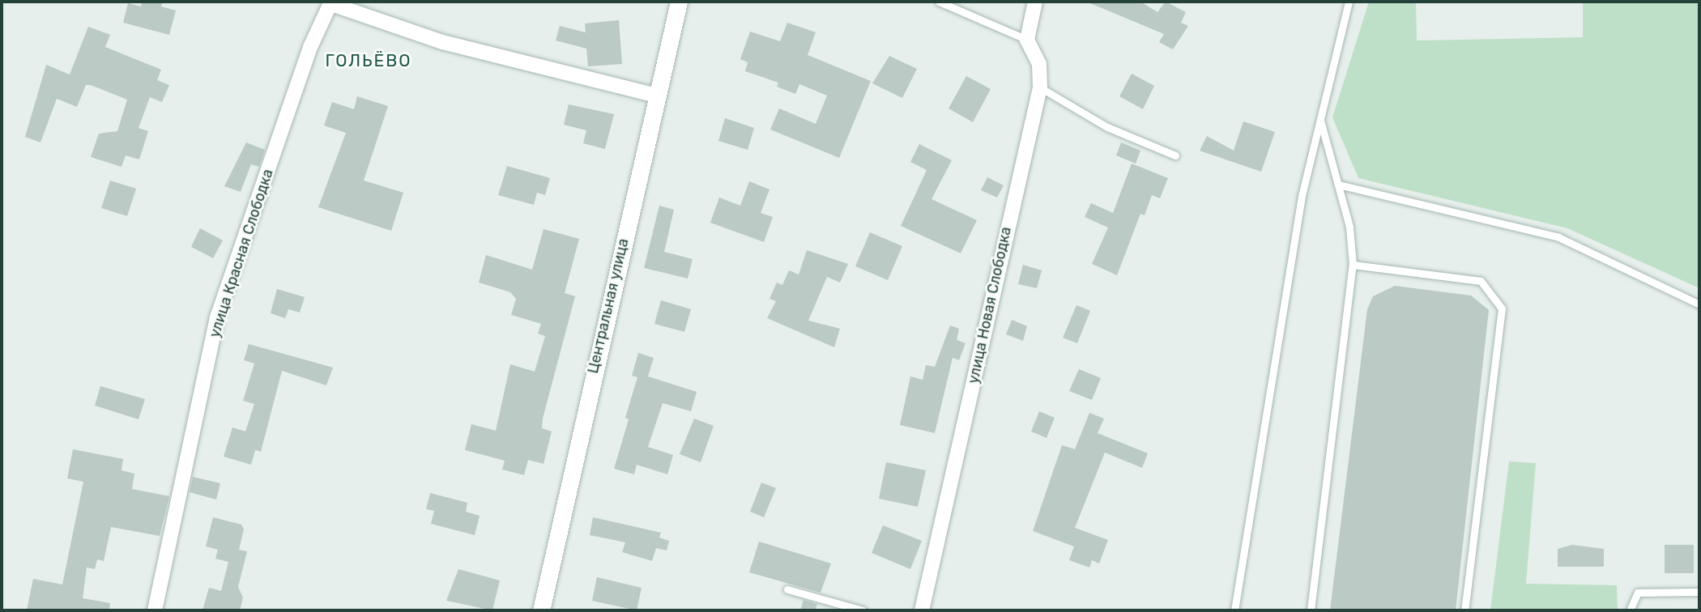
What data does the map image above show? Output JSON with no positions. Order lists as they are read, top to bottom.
{
  "streets": {
    "main road": ["Центральная улица"],
    "street": ["улица Красная Слободка", "улица Новая Слободка"]
  },
  "crossings": [
    ["улица Красная Слободка", "Центральная улица"]
  ],
  "districts": ["ГОЛЬЁВО"]
}
